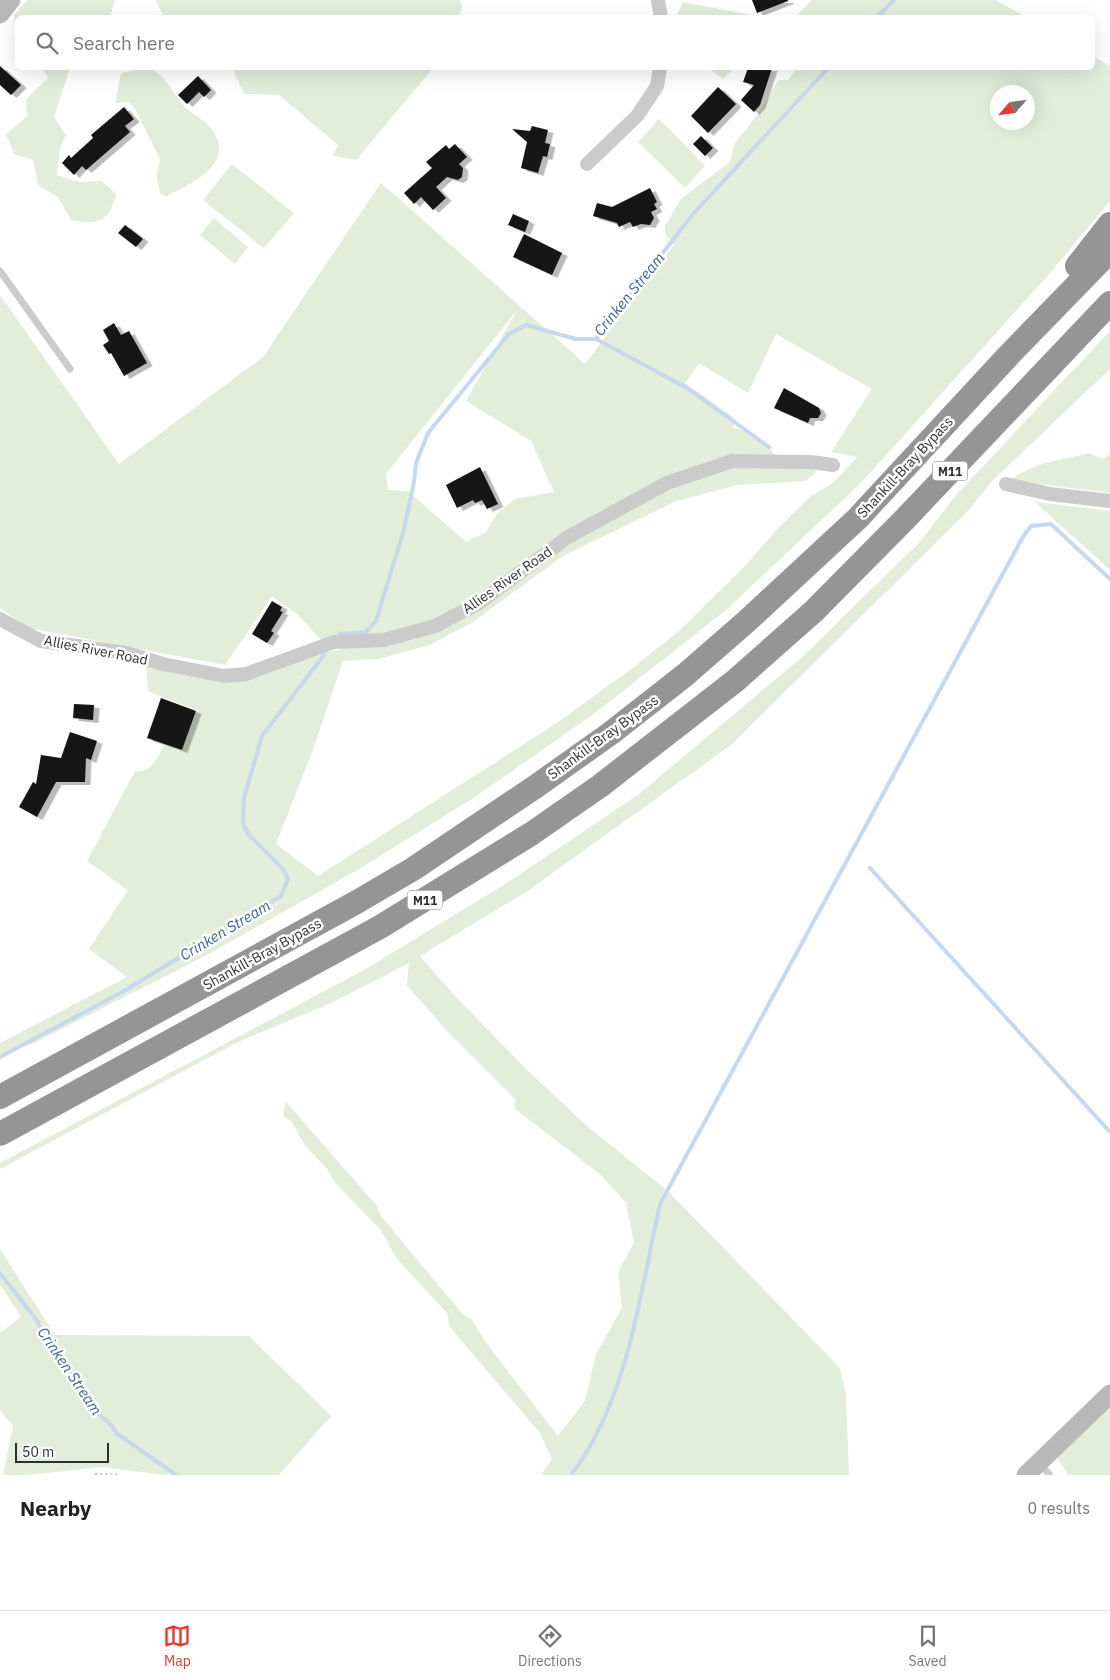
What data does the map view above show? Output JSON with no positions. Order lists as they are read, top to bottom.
{
  "streets": {
    "highway": ["Shankill-Bray Bypass", "M11"],
    "street": ["Allies River Road"]
  },
  "water": ["Crinken Stream"],
  "scale_bar": "50 m",
  "north": "bottom left",
  "page": {
    "search": "Search here",
    "scale": "50 m",
    "heading": ["Nearby", "0 results"],
    "nav": ["Map", "Directions", "Saved"]
  }
}
